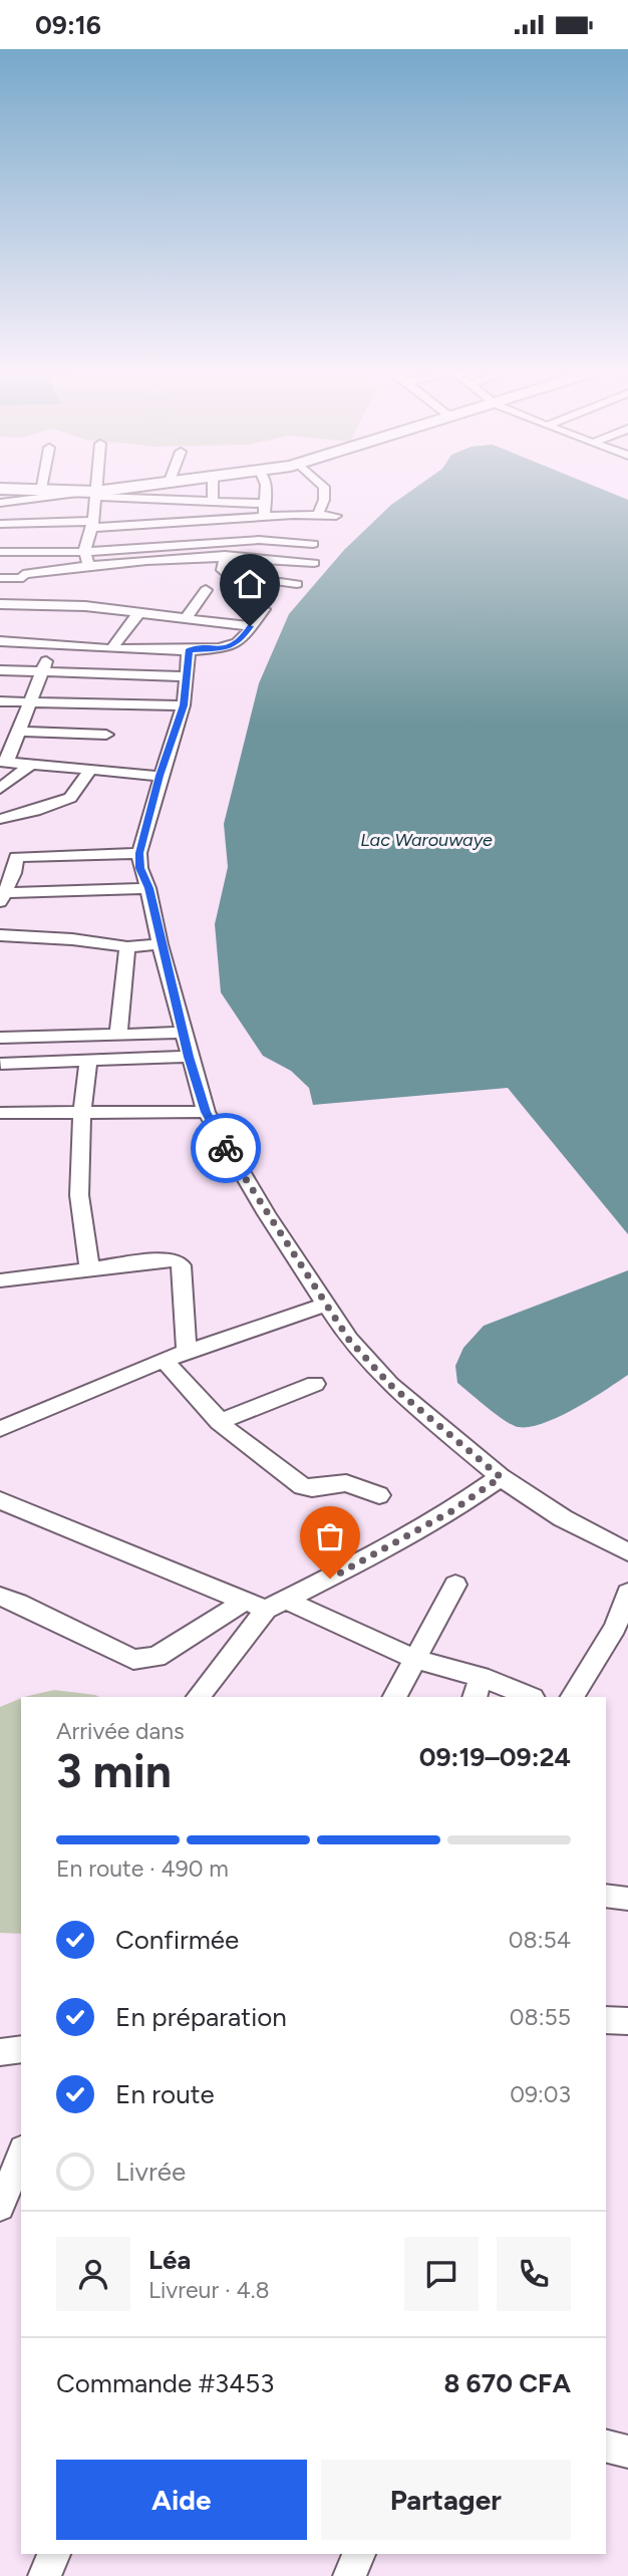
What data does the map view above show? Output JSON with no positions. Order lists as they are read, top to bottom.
{
  "water": ["Lac Warouwaye"],
  "page": {
    "status": "09:16",
    "heading": ["3 min", "Arrivée dans", "09:19–09:24"],
    "panel": [
      "Léa",
      "Livreur · 4.8",
      "Commande #3453",
      "8 670 CFA"
    ],
    "bar": "En route · 490 m",
    "list": [
      ["Confirmée", "08:54"],
      ["En préparation", "08:55"],
      ["En route", "09:03"],
      "Livrée"
    ],
    "buttons": ["Aide", "Partager"]
  }
}
